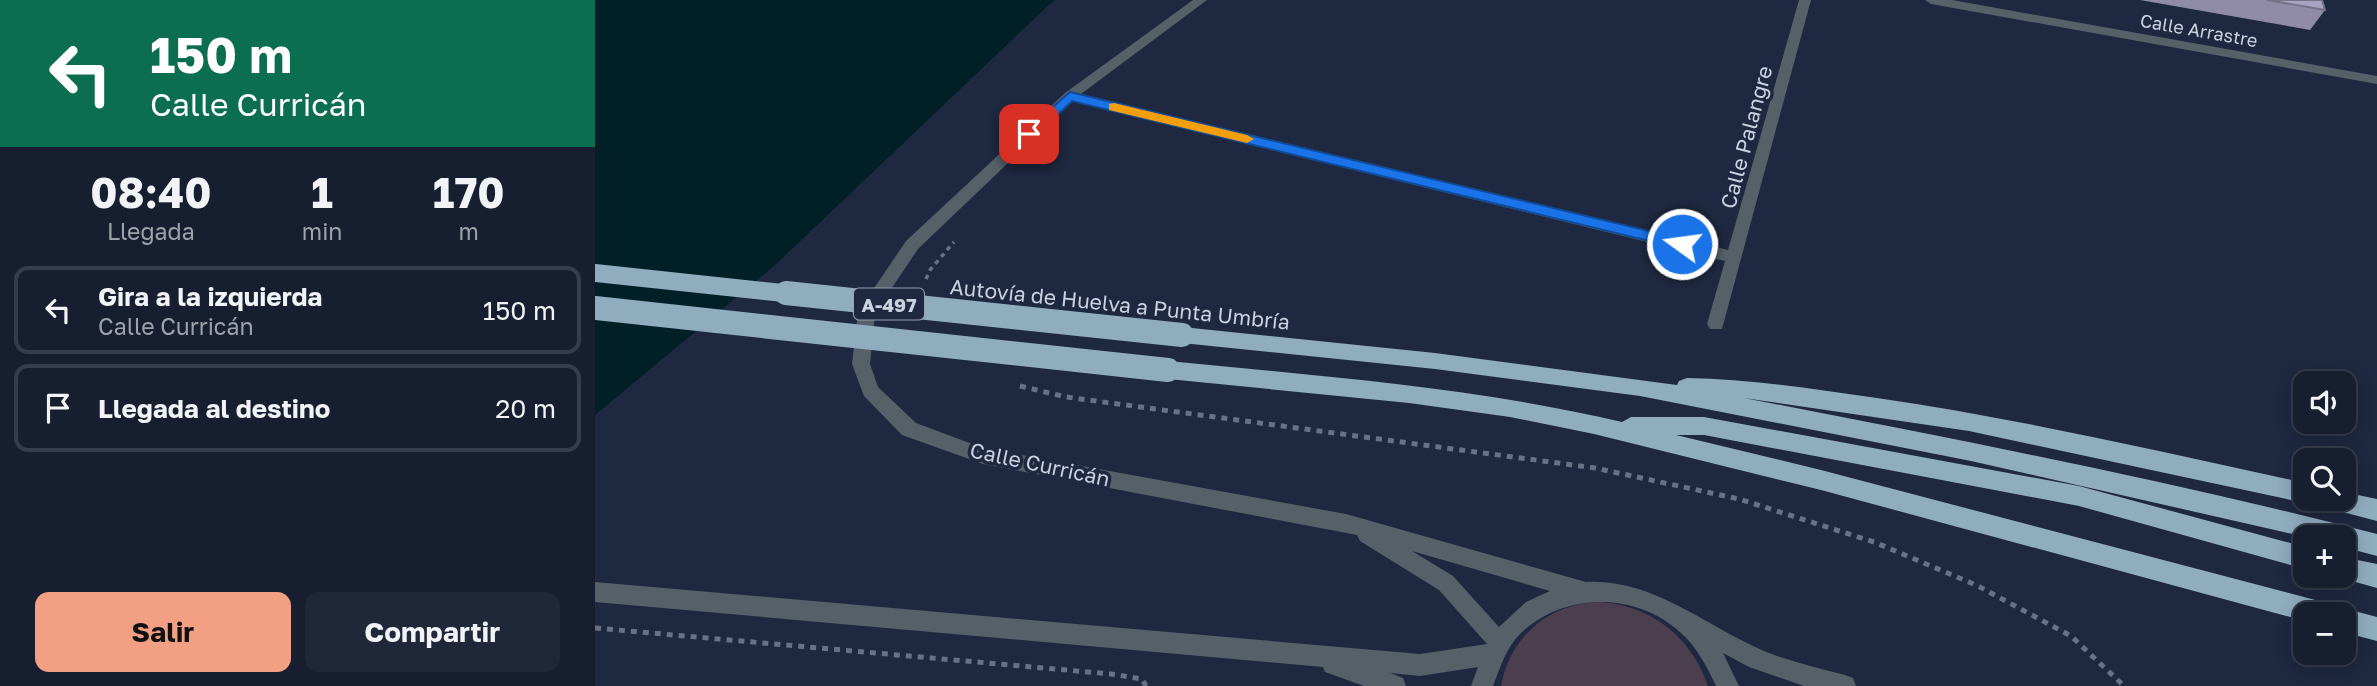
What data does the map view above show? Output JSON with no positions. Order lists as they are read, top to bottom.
{
  "streets": {
    "highway": ["A-497", "Autovía de Huelva a Punta Umbría"],
    "street": ["Calle Arrastre", "Calle Palangre", "Calle Curricán"]
  },
  "page": {
    "turn": ["150 m", "Calle Curricán"],
    "eta": [
      "08:40",
      "Llegada",
      "1",
      "min",
      "170",
      "m"
    ],
    "list": [
      {
        "name": "Gira a la izquierda",
        "note": "Calle Curricán",
        "value": "150 m"
      },
      {
        "name": "Llegada al destino",
        "value": "20 m"
      }
    ],
    "map_buttons": ["+", "−"],
    "buttons": ["Salir", "Compartir"]
  }
}
